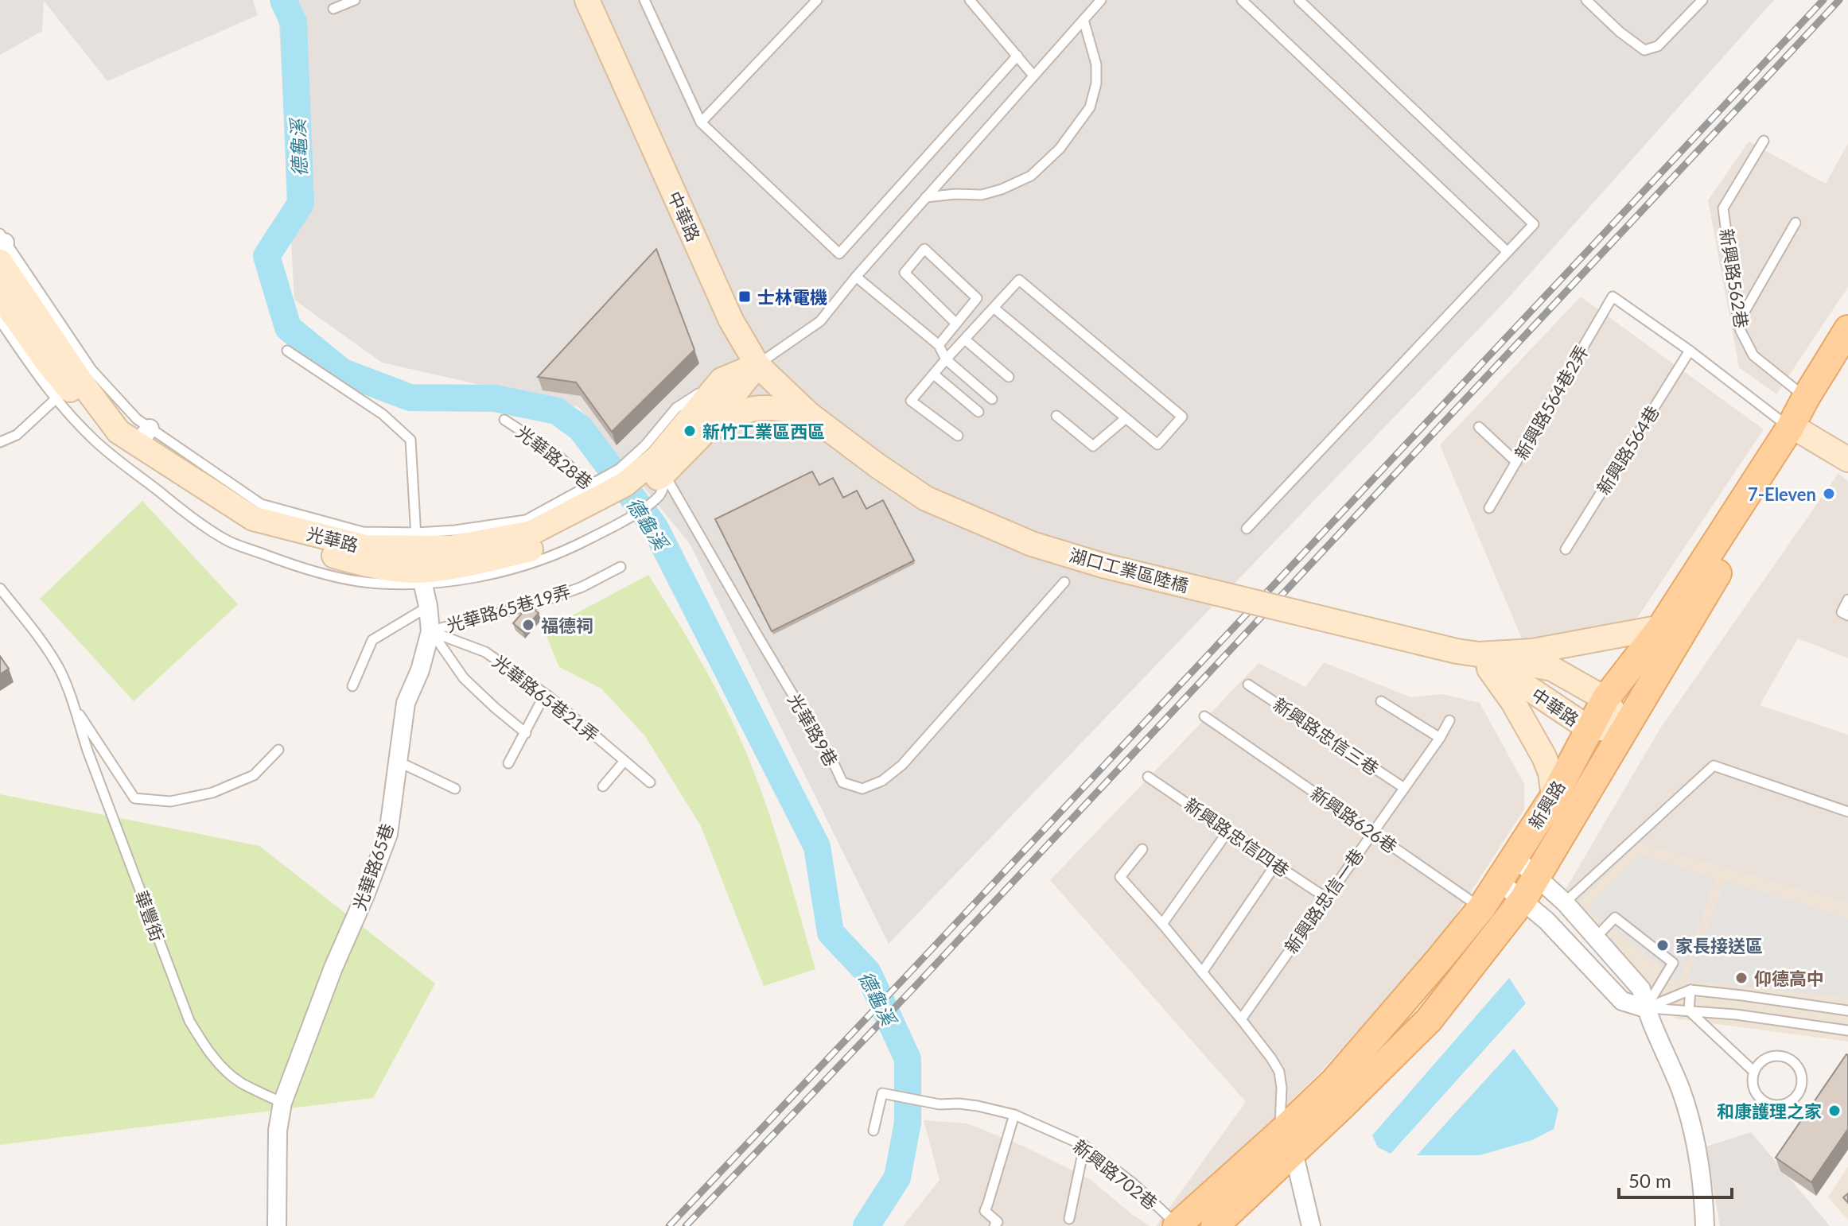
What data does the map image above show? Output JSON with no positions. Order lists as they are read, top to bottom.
{
  "streets": {
    "main road": ["新興路"],
    "street": [
      "中華路",
      "光華路",
      "湖口工業區陸橋",
      "光華路65巷"
    ],
    "lane": [
      "新興路562巷",
      "新興路564巷2弄",
      "新興路564巷",
      "光華路28巷",
      "光華路65巷19弄",
      "光華路65巷21弄",
      "光華路9巷",
      "新興路忠信三巷",
      "新興路626巷",
      "新興路忠信四巷",
      "新興路忠信一巷",
      "華豐街",
      "新興路702巷"
    ]
  },
  "crossings": [
    ["中華路", "光華路"],
    ["中華路", "湖口工業區陸橋"],
    ["中華路", "新興路"],
    ["新興路562巷", "新興路"],
    ["新興路564巷2弄", "新興路564巷"],
    ["光華路28巷", "光華路"],
    ["光華路", "光華路9巷"],
    ["光華路", "光華路65巷"],
    ["光華路65巷19弄", "光華路65巷21弄"],
    ["光華路65巷19弄", "光華路65巷"],
    ["光華路65巷21弄", "光華路65巷"],
    ["新興路忠信三巷", "新興路忠信一巷"],
    ["新興路", "新興路626巷"],
    ["新興路", "新興路702巷"],
    ["新興路626巷", "新興路忠信一巷"],
    ["新興路忠信四巷", "新興路忠信一巷"],
    ["光華路65巷", "華豐街"]
  ],
  "water": ["德龜溪"],
  "places": {
    "transit": ["士林電機"],
    "other": [
      "新竹工業區西區",
      "7-Eleven",
      "福德祠",
      "家長接送區",
      "仰德高中",
      "和康護理之家"
    ]
  },
  "scale_bar": "50 m"
}
